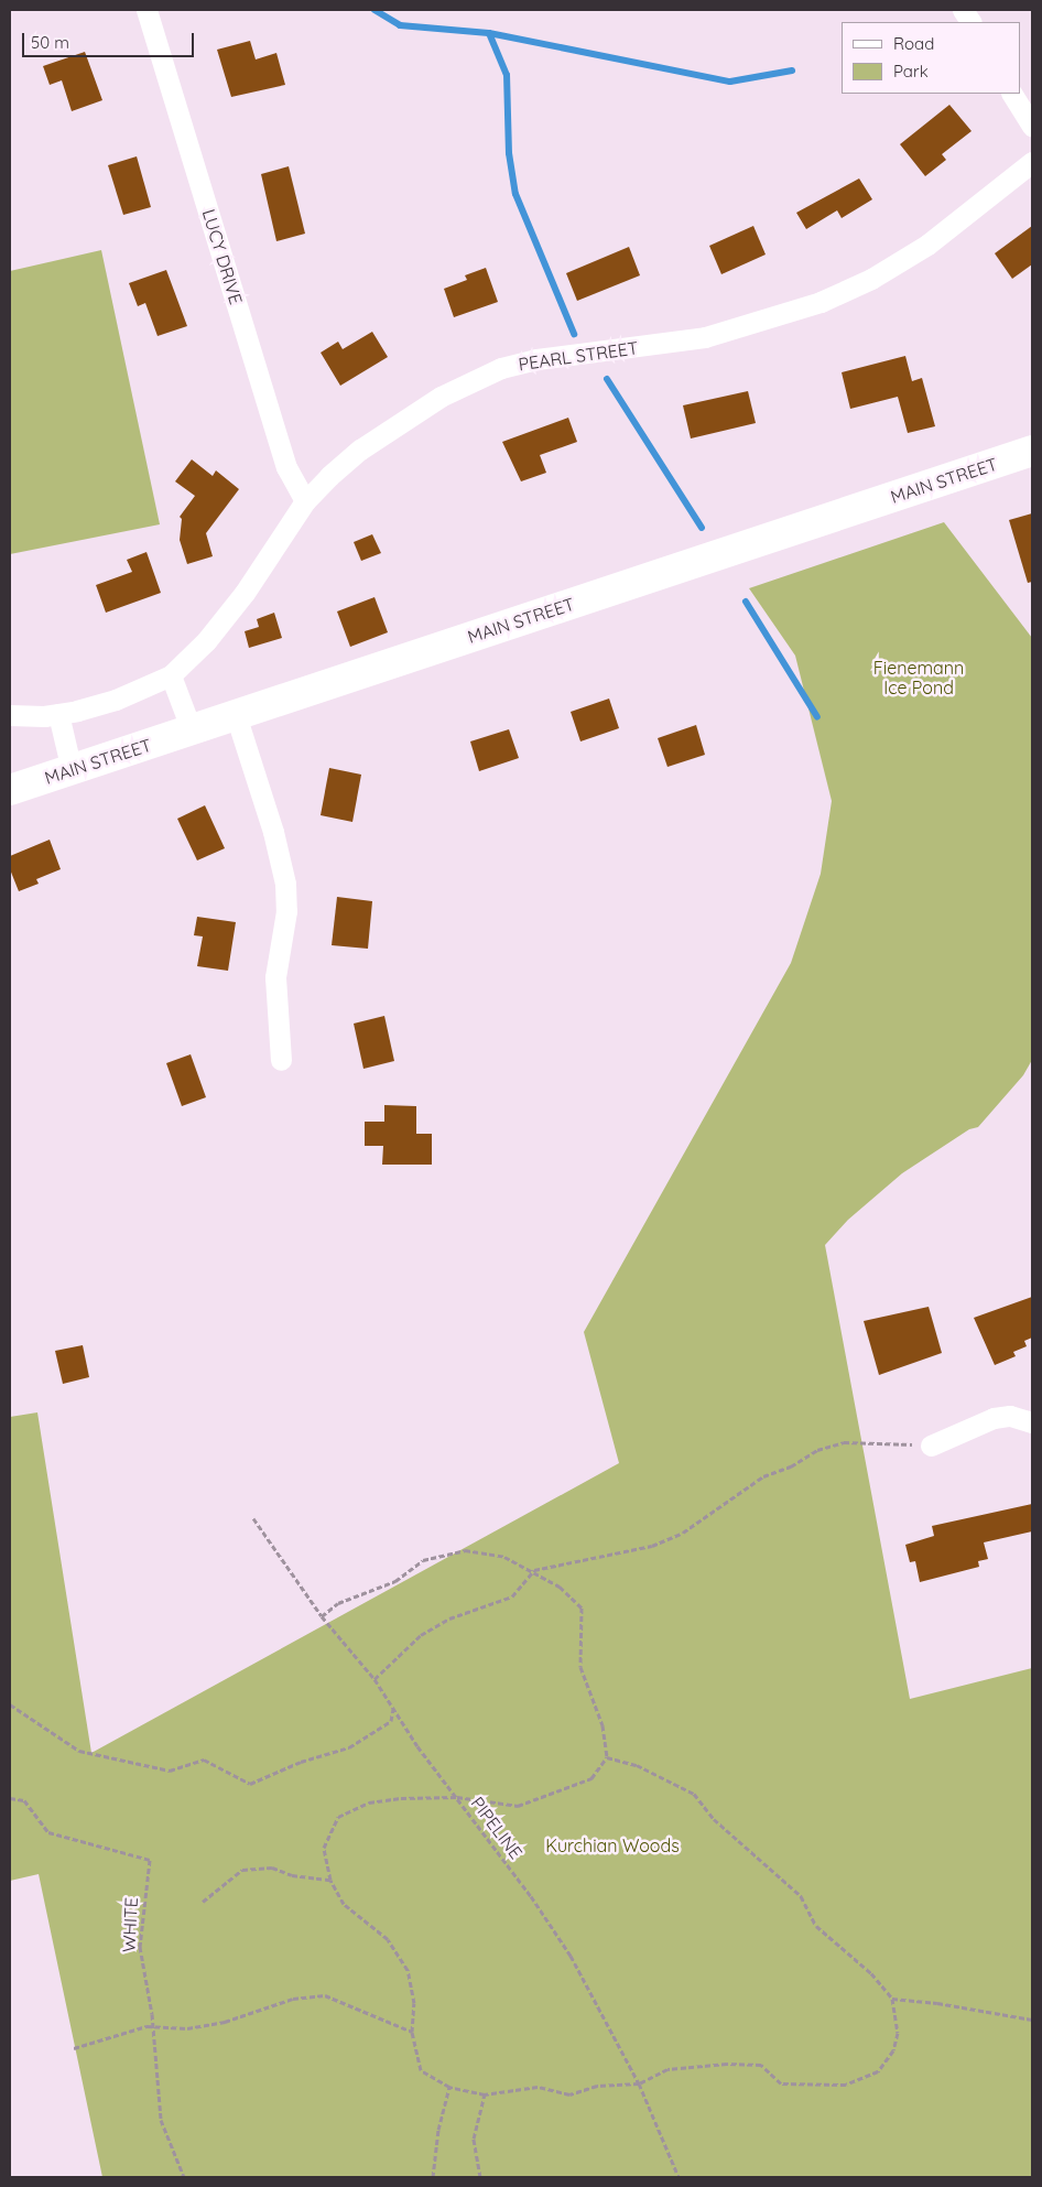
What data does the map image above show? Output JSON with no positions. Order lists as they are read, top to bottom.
{
  "streets": {
    "main road": ["MAIN STREET"],
    "street": ["LUCY DRIVE", "PEARL STREET"],
    "path": ["PIPELINE", "WHITE"]
  },
  "crossings": [
    ["LUCY DRIVE", "PEARL STREET"]
  ],
  "parks": ["Fienemann Ice Pond", "Kurchian Woods"],
  "legend": ["Road", "Park"],
  "scale_bar": "50 m"
}
